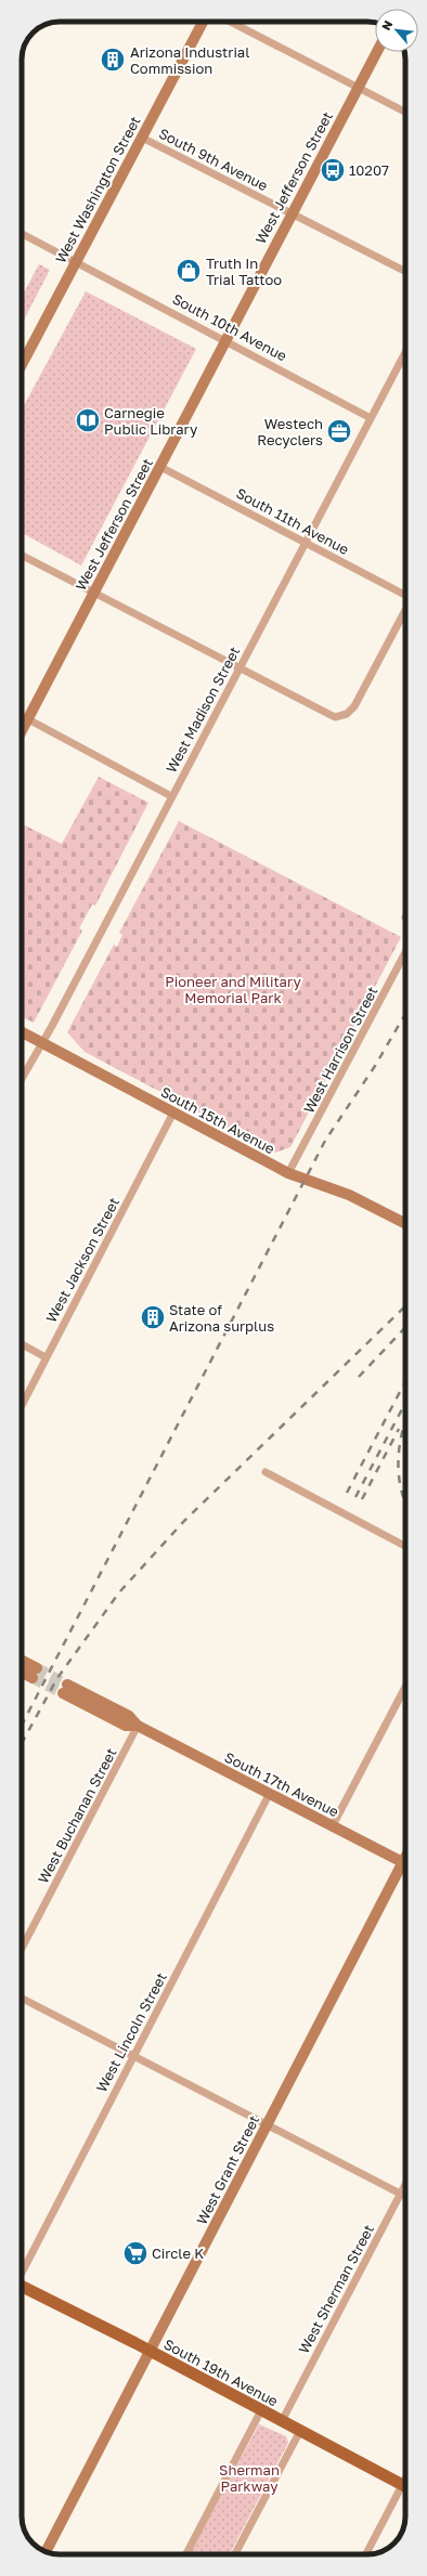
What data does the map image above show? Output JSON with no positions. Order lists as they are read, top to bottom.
{
  "streets": {
    "main road": [
      "West Jefferson Street",
      "West Washington Street",
      "South 15th Avenue",
      "South 17th Avenue",
      "West Grant Street",
      "South 19th Avenue"
    ],
    "street": [
      "South 9th Avenue",
      "South 10th Avenue",
      "South 11th Avenue",
      "West Madison Street",
      "West Harrison Street",
      "West Jackson Street",
      "West Buchanan Street",
      "West Lincoln Street",
      "West Sherman Street"
    ]
  },
  "crossings": [
    ["South 9th Avenue", "West Jefferson Street"],
    ["South 9th Avenue", "West Washington Street"],
    ["West Jefferson Street", "South 10th Avenue"],
    ["West Jefferson Street", "South 11th Avenue"],
    ["West Washington Street", "South 10th Avenue"],
    ["South 10th Avenue", "West Madison Street"],
    ["South 11th Avenue", "West Madison Street"],
    ["West Madison Street", "South 15th Avenue"],
    ["West Harrison Street", "South 15th Avenue"],
    ["South 15th Avenue", "West Jackson Street"],
    ["South 17th Avenue", "West Buchanan Street"],
    ["South 17th Avenue", "West Lincoln Street"],
    ["South 17th Avenue", "West Grant Street"],
    ["West Grant Street", "South 19th Avenue"],
    ["West Sherman Street", "South 19th Avenue"]
  ],
  "parks": ["Pioneer and Military Memorial Park", "Sherman Parkway"],
  "places": {
    "building": ["Arizona Industrial Commission", "State of Arizona surplus"],
    "bus stop": ["10207"],
    "shop": ["Truth In Trial Tattoo"],
    "library": ["Carnegie Public Library"],
    "office": ["Westech Recyclers"],
    "supermarket": ["Circle K"]
  },
  "north": "top left"
}
